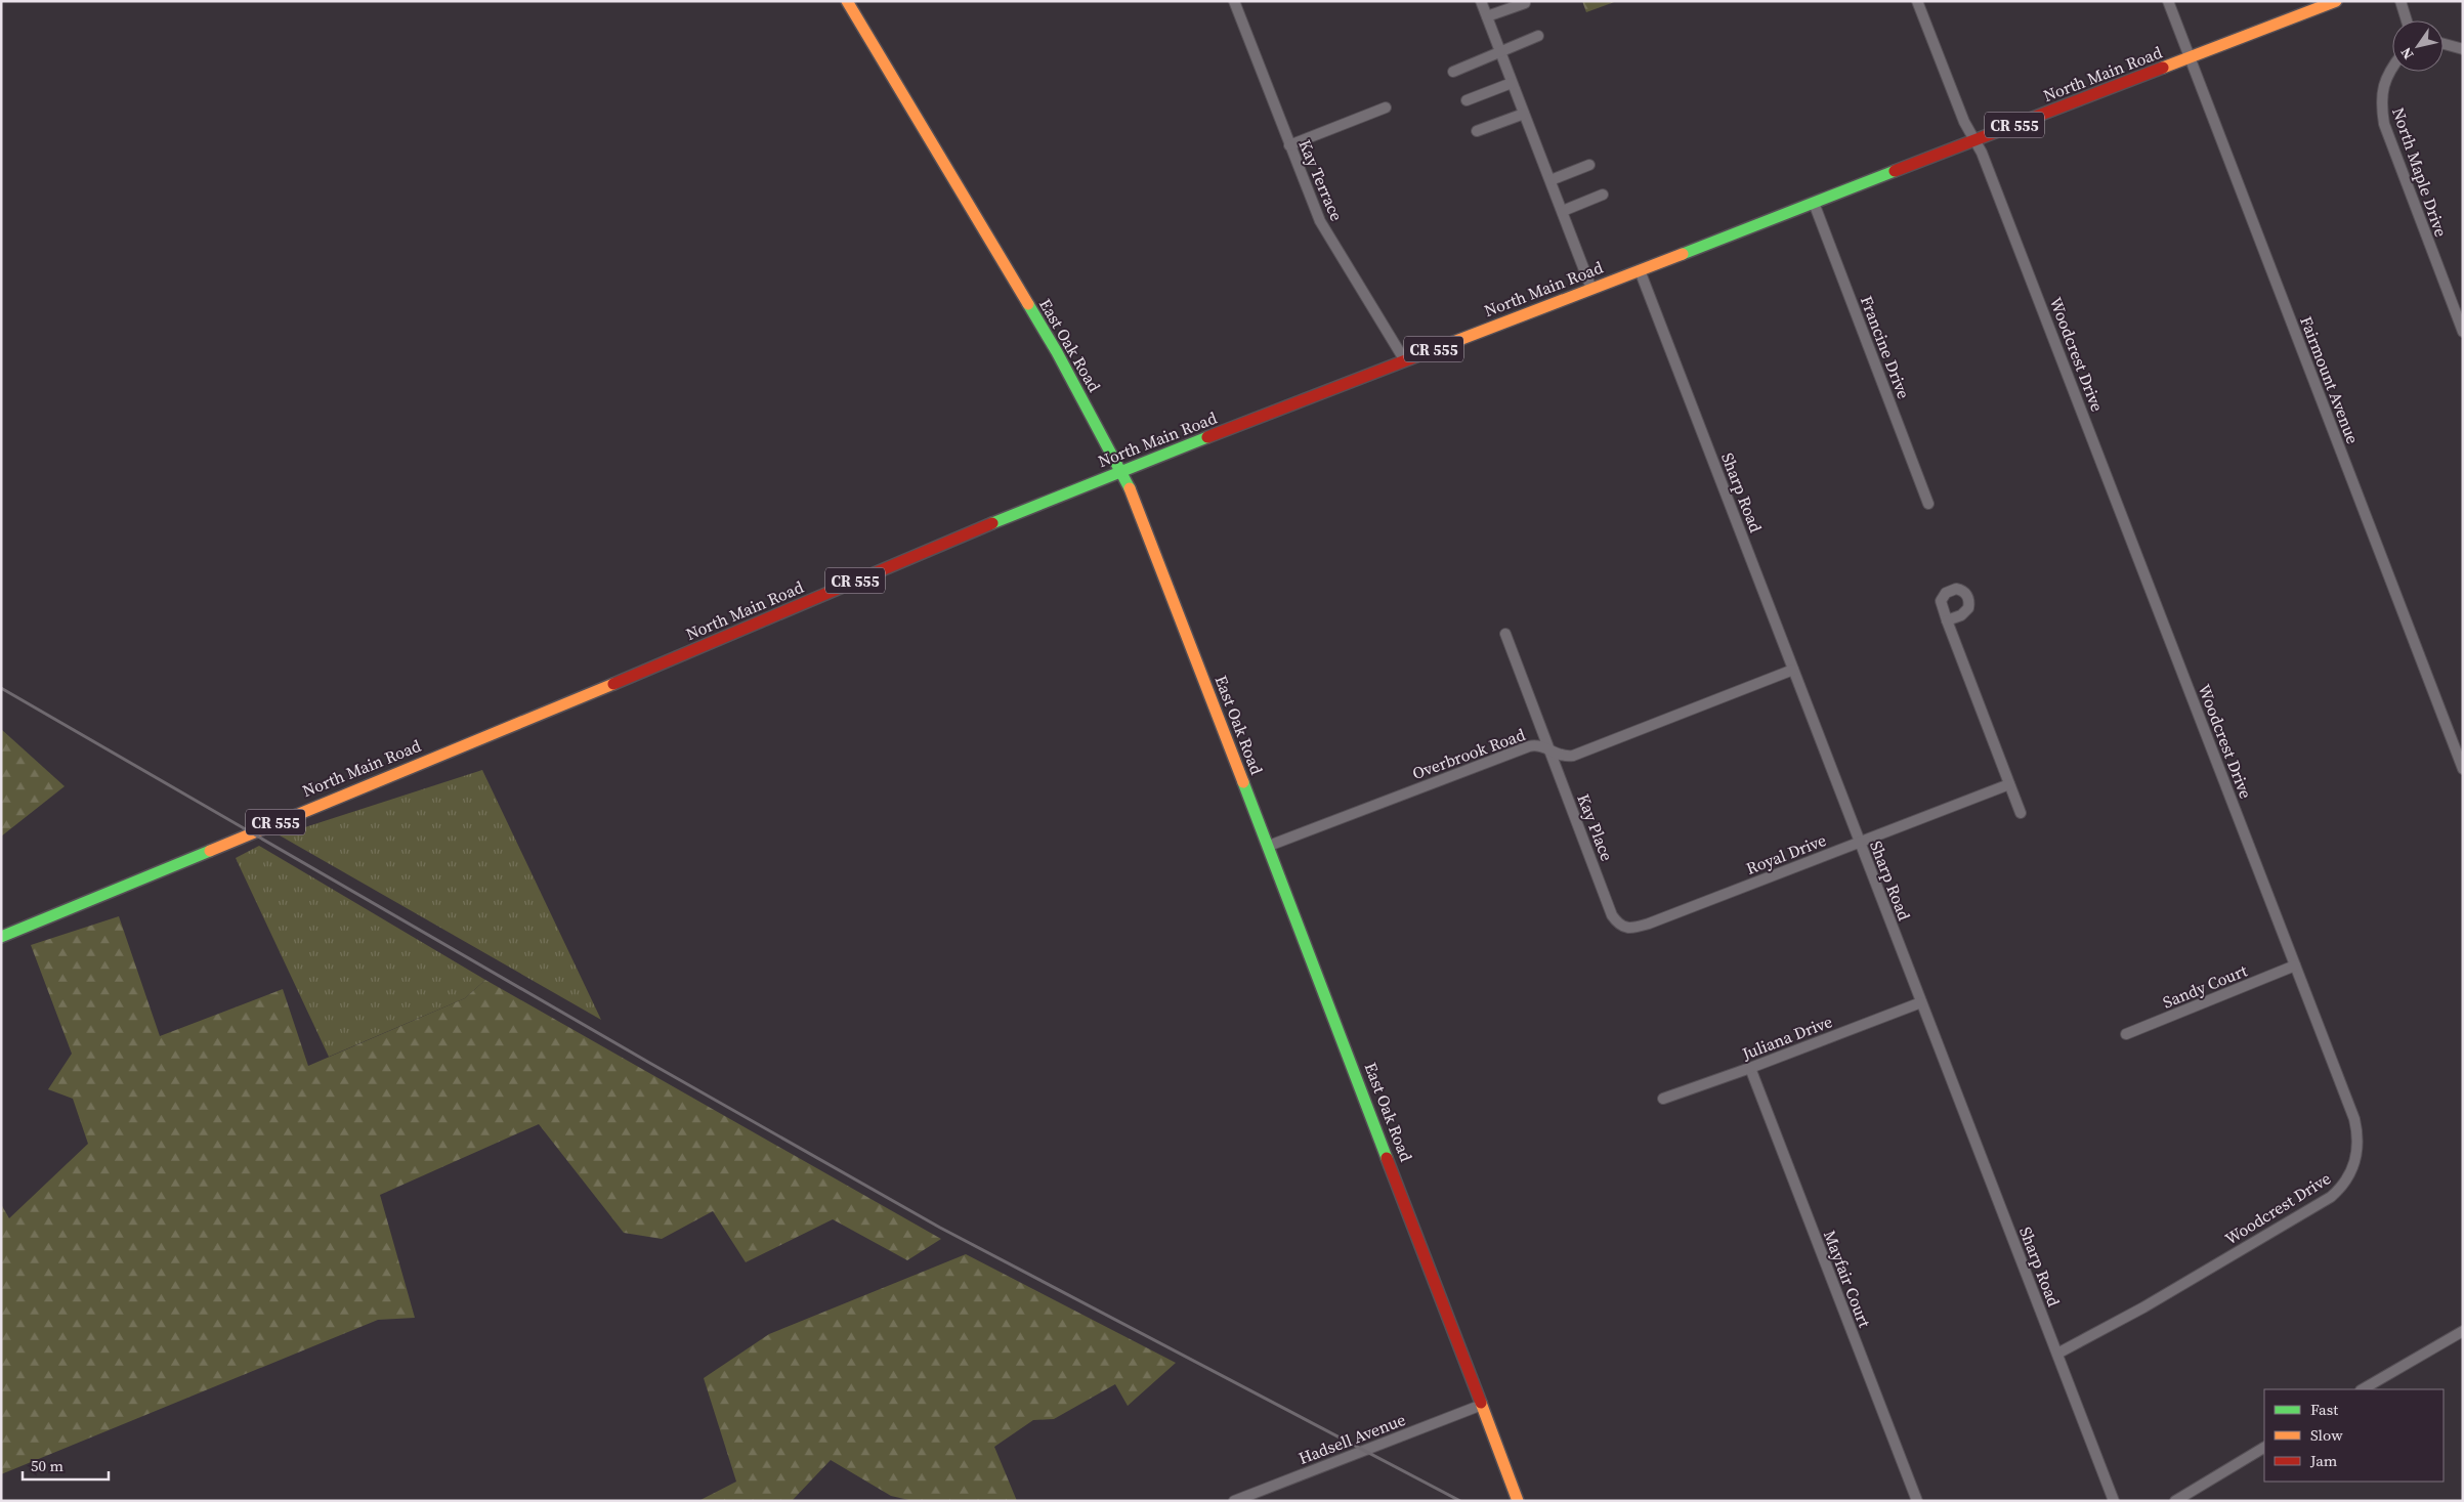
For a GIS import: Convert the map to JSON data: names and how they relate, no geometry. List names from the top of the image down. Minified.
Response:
{"streets":{"main road":["North Main Road","CR 555","East Oak Road"],"street":["North Maple Drive","Kay Terrace","Francine Drive","Woodcrest Drive","Fairmount Avenue","Sharp Road","Overbrook Road","Kay Place","Royal Drive","Sandy Court","Juliana Drive","Mayfair Court","Hadsell Avenue"]},"crossings":[["North Main Road","Kay Terrace"],["North Main Road","East Oak Road"],["North Main Road","Francine Drive"],["North Main Road","Woodcrest Drive"],["North Main Road","Fairmount Avenue"],["North Main Road","Sharp Road"],["East Oak Road","Overbrook Road"],["East Oak Road","Hadsell Avenue"],["Woodcrest Drive","Sharp Road"],["Woodcrest Drive","Sandy Court"],["Sharp Road","Overbrook Road"],["Sharp Road","Royal Drive"],["Sharp Road","Juliana Drive"],["Overbrook Road","Kay Place"],["Kay Place","Royal Drive"],["Juliana Drive","Mayfair Court"]],"legend":["Fast","Slow","Jam"],"scale_bar":"50 m","north":"bottom left"}
